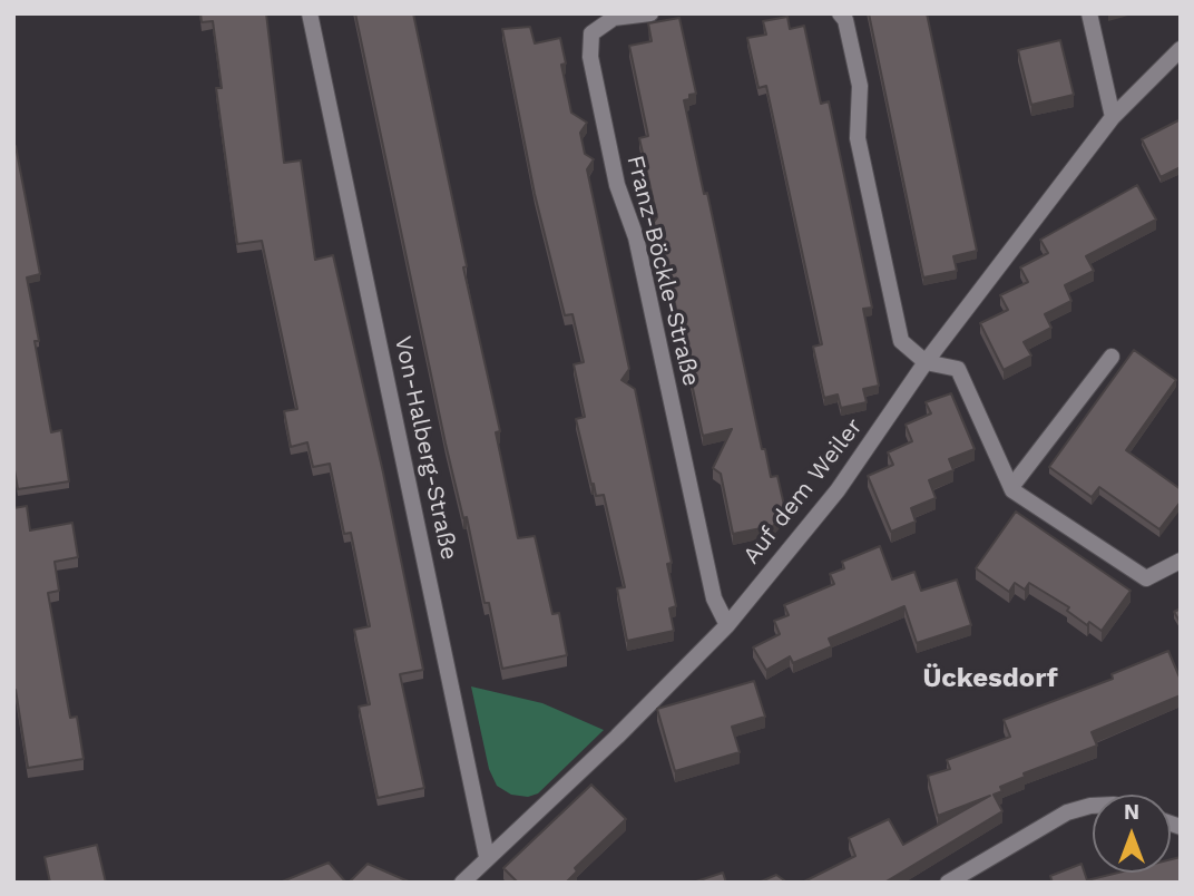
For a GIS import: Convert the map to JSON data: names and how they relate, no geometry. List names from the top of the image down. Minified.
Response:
{"streets":{"street":["Franz-Böckle-Straße","Von-Halberg-Straße","Auf dem Weiler"]},"crossings":[["Franz-Böckle-Straße","Auf dem Weiler"],["Von-Halberg-Straße","Auf dem Weiler"]],"districts":["Ückesdorf"],"north":"top"}
